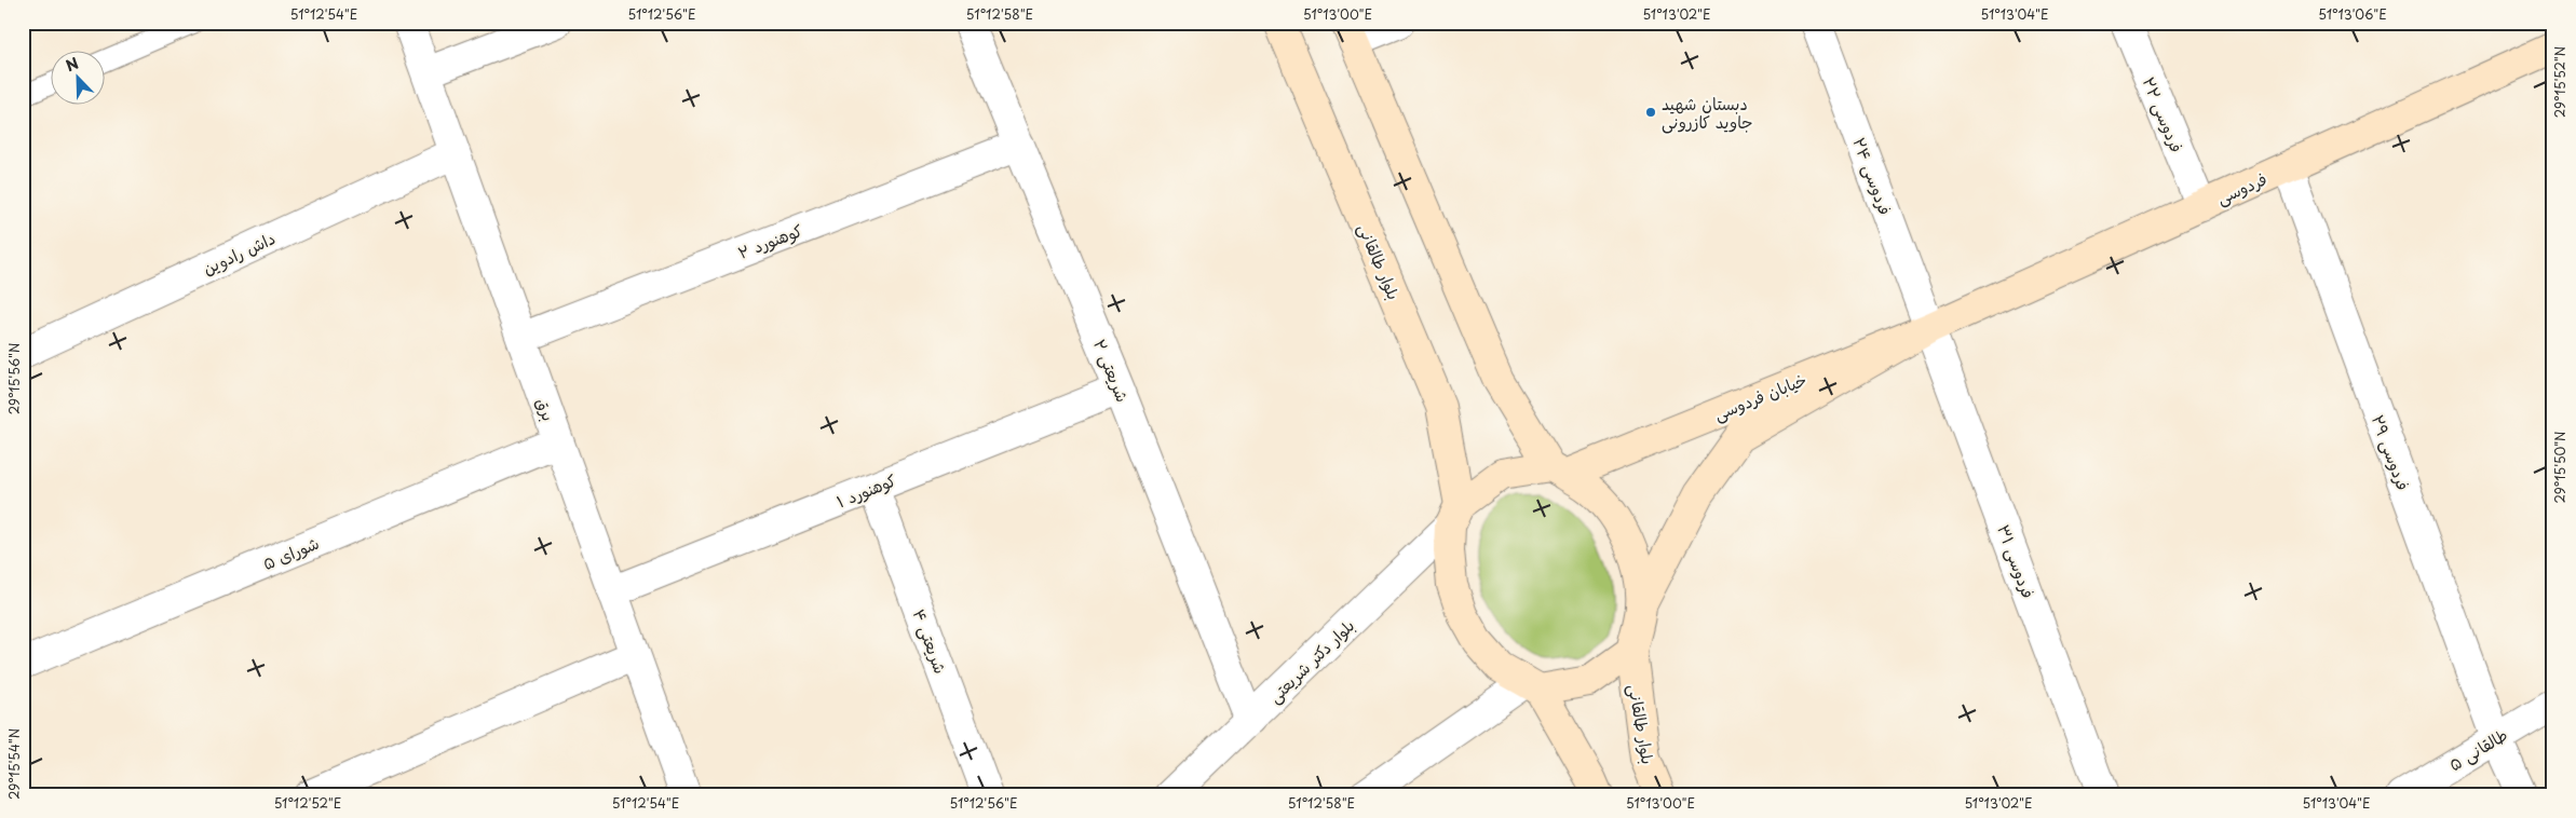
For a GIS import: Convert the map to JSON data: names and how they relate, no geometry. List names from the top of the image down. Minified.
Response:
{"streets":{"main road":["فردوسی","بلوار طالقانی","خیابان فردوسی"],"street":["فردوسی ۲۲","فردوسی ۲۴","کوهنورد ۲","داش رادوین","شریعتی ۲","برق","فردوسی ۲۹","کوهنورد ۱","شورای ۵","فردوسی ۳۱","شریعتی ۴","بلوار دکتر شریعتی","طالقانی ۵"]},"crossings":[["فردوسی ۲۲","فردوسی"],["فردوسی ۲۴","فردوسی"],["فردوسی ۲۴","خیابان فردوسی"],["فردوسی ۲۴","فردوسی ۳۱"],["فردوسی","خیابان فردوسی"],["فردوسی","فردوسی ۲۹"],["فردوسی","فردوسی ۳۱"],["کوهنورد ۲","شریعتی ۲"],["کوهنورد ۲","برق"],["داش رادوین","برق"],["بلوار طالقانی","خیابان فردوسی"],["بلوار طالقانی","بلوار دکتر شریعتی"],["شریعتی ۲","کوهنورد ۱"],["شریعتی ۲","بلوار دکتر شریعتی"],["خیابان فردوسی","فردوسی ۳۱"],["خیابان فردوسی","بلوار دکتر شریعتی"],["برق","کوهنورد ۱"],["برق","شورای ۵"],["فردوسی ۲۹","طالقانی ۵"],["کوهنورد ۱","شریعتی ۴"]],"places":["دبستان شهید جاوید کازرونی"],"north":"top left","coordinates":["51°12'54\"E","51°12'56\"E","51°12'58\"E","51°13'00\"E","51°13'02\"E","51°13'04\"E","51°13'06\"E","29°15'52\"N","29°15'56\"N","29°15'50\"N","29°15'54\"N","51°12'52\"E"]}
